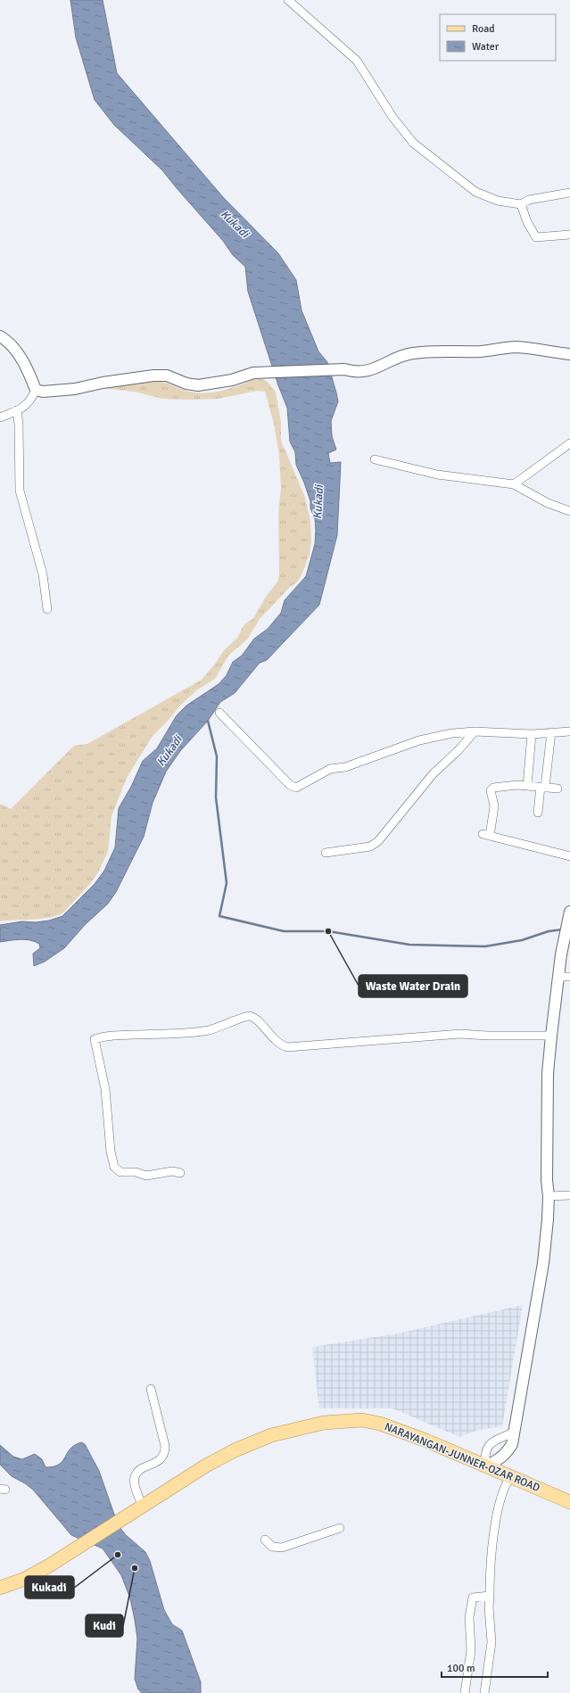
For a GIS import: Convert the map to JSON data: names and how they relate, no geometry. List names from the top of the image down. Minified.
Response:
{"streets":{"main road":["NARAYANGAN-JUNNER-OZAR ROAD"]},"water":["Kukadi"],"places":["Waste Water Drain","Kukadi","Kudi"],"legend":["Road","Water"],"scale_bar":"100 m"}
